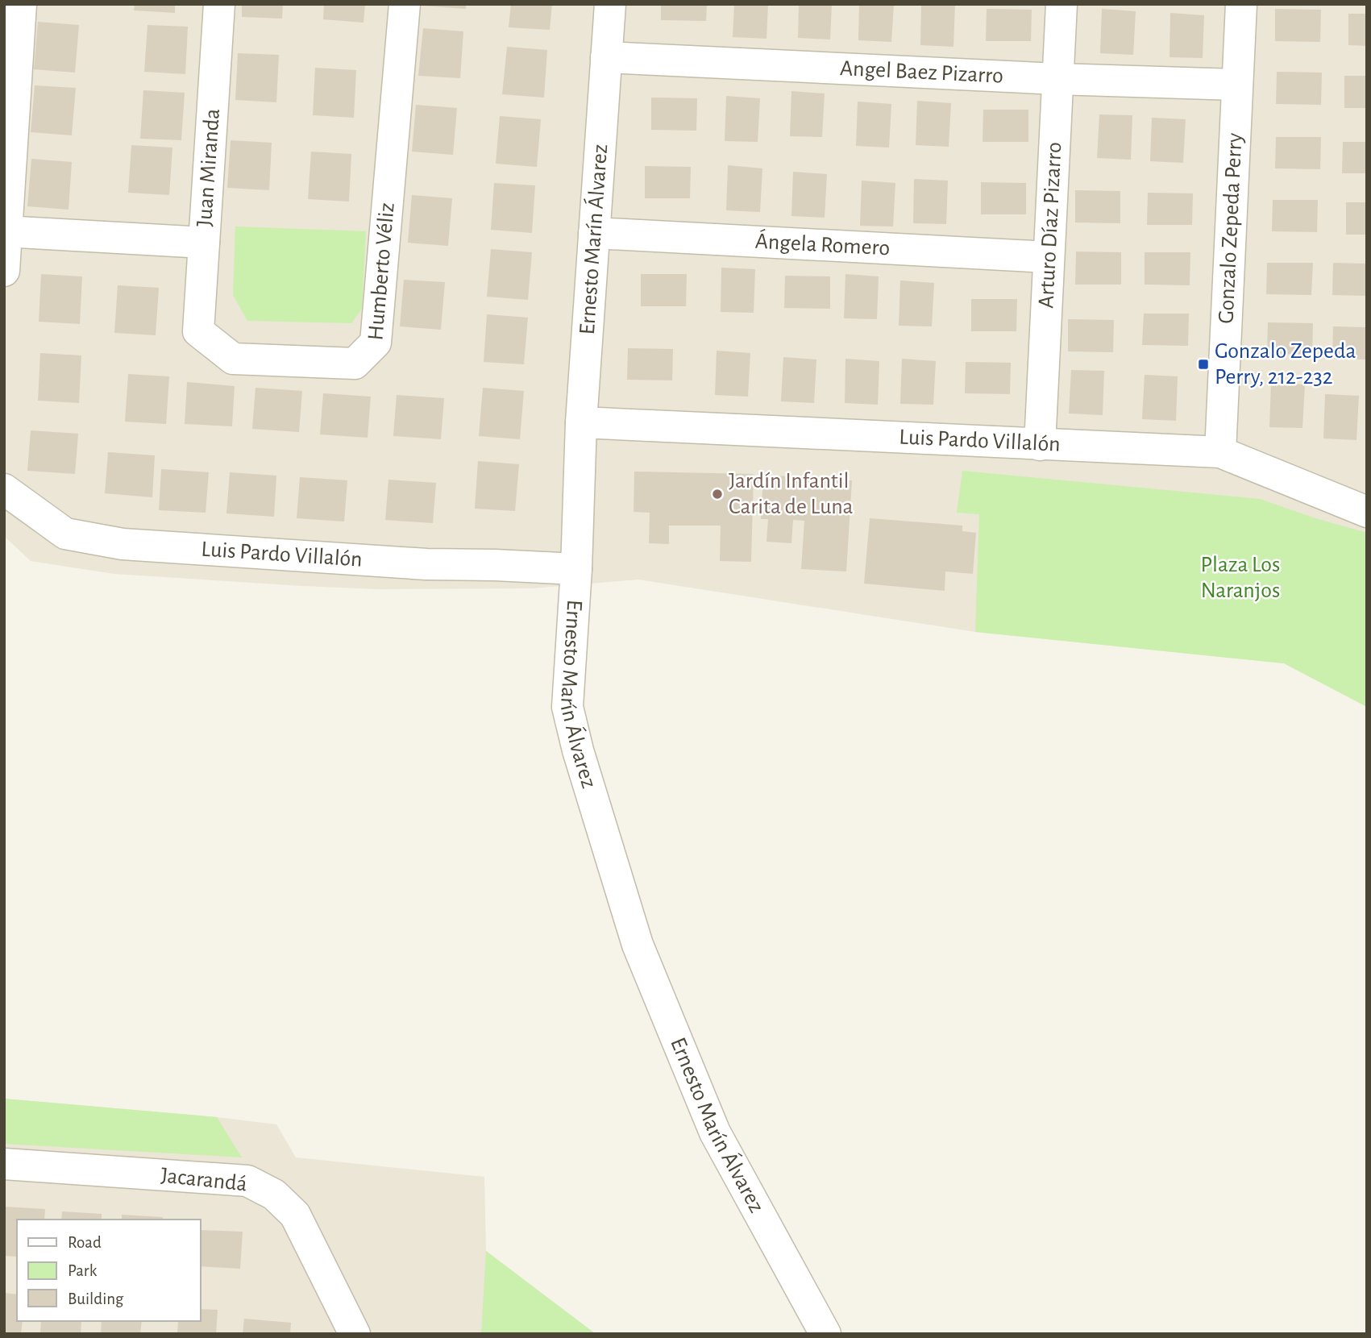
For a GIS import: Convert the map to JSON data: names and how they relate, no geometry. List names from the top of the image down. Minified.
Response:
{"streets":{"street":["Angel Baez Pizarro","Juan Miranda","Arturo Díaz Pizarro","Gonzalo Zepeda Perry","Ernesto Marín Álvarez","Ángela Romero","Humberto Véliz","Luis Pardo Villalón","Jacarandá"]},"crossings":[["Angel Baez Pizarro","Arturo Díaz Pizarro"],["Angel Baez Pizarro","Gonzalo Zepeda Perry"],["Angel Baez Pizarro","Ernesto Marín Álvarez"],["Juan Miranda","Humberto Véliz"],["Arturo Díaz Pizarro","Ángela Romero"],["Arturo Díaz Pizarro","Luis Pardo Villalón"],["Gonzalo Zepeda Perry","Luis Pardo Villalón"],["Ernesto Marín Álvarez","Ángela Romero"],["Ernesto Marín Álvarez","Luis Pardo Villalón"]],"parks":["Plaza Los Naranjos"],"places":{"transit":["Gonzalo Zepeda Perry, 212-232"],"other":["Jardín Infantil Carita de Luna"]},"legend":["Road","Park","Building"]}
